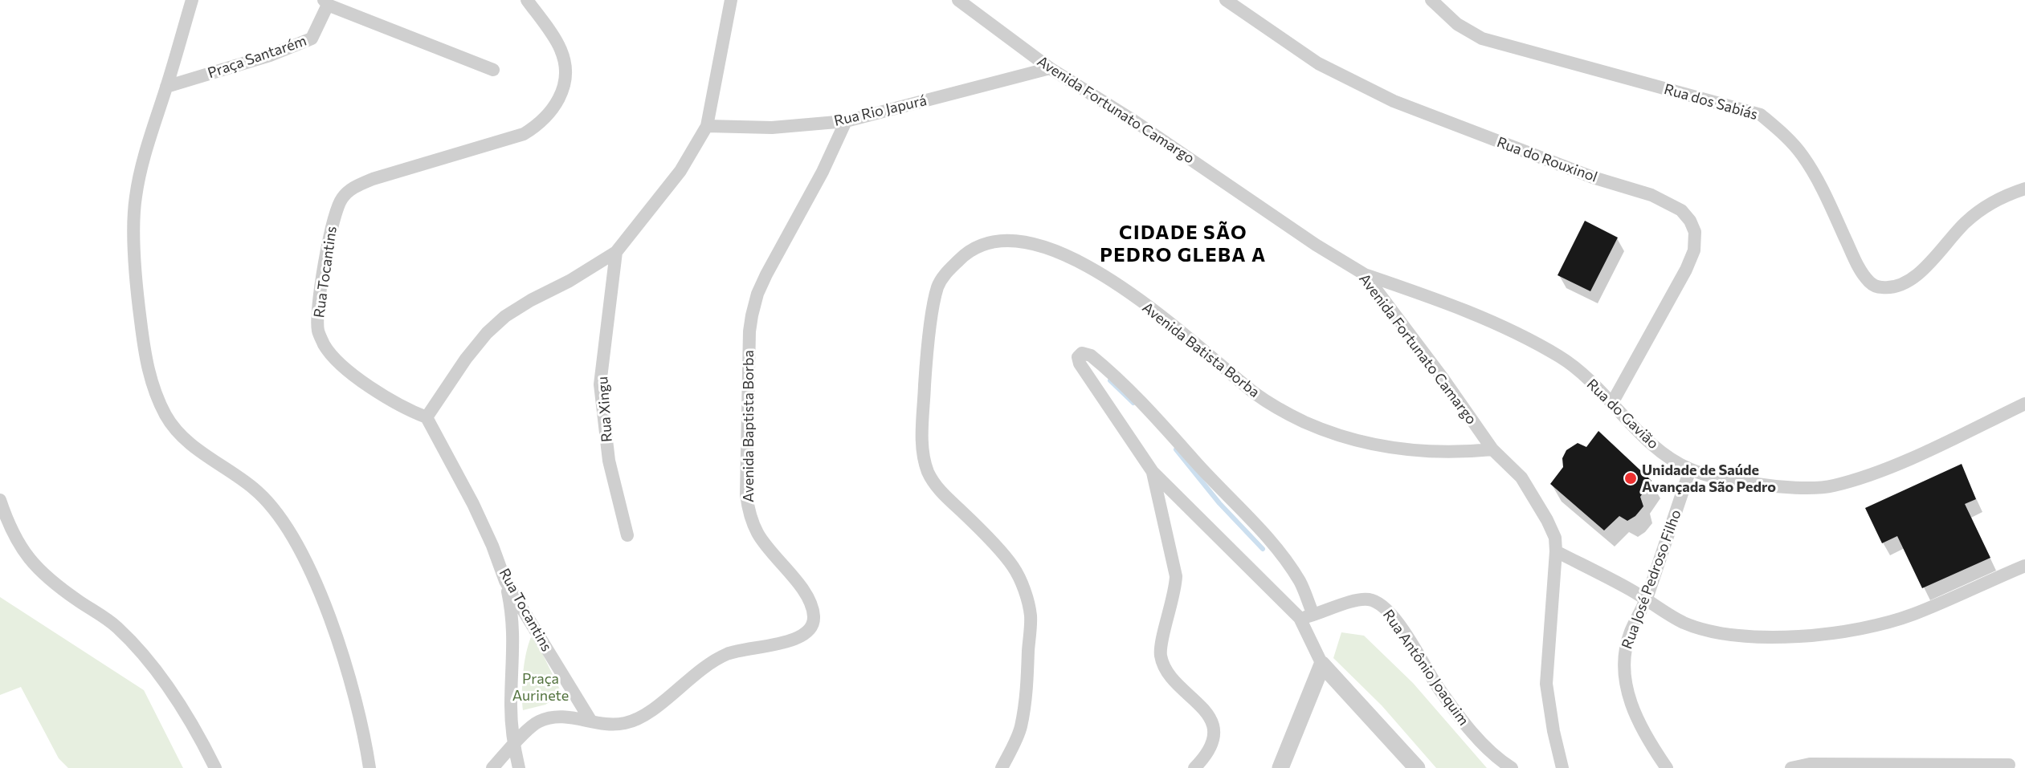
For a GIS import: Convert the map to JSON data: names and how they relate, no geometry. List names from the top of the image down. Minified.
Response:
{"streets":{"street":["Praça Santarém","Rua dos Sabiás","Avenida Fortunato Camargo","Rua Rio Japurá","Rua do Rouxinol","Rua Tocantins","Avenida Batista Borba","Rua Xingu","Rua do Gavião","Avenida Baptista Borba","Rua José Pedroso Filho","Rua Antônio Joaquim"]},"crossings":[["Avenida Fortunato Camargo","Rua Rio Japurá"],["Avenida Fortunato Camargo","Avenida Batista Borba"],["Avenida Fortunato Camargo","Rua do Gavião"],["Rua Rio Japurá","Avenida Baptista Borba"],["Rua do Rouxinol","Rua do Gavião"],["Rua Tocantins","Avenida Baptista Borba"],["Rua do Gavião","Rua José Pedroso Filho"]],"districts":["CIDADE SÃO PEDRO GLEBA A"],"parks":["Praça Aurinete"],"places":["Unidade de Saúde Avançada São Pedro"]}
